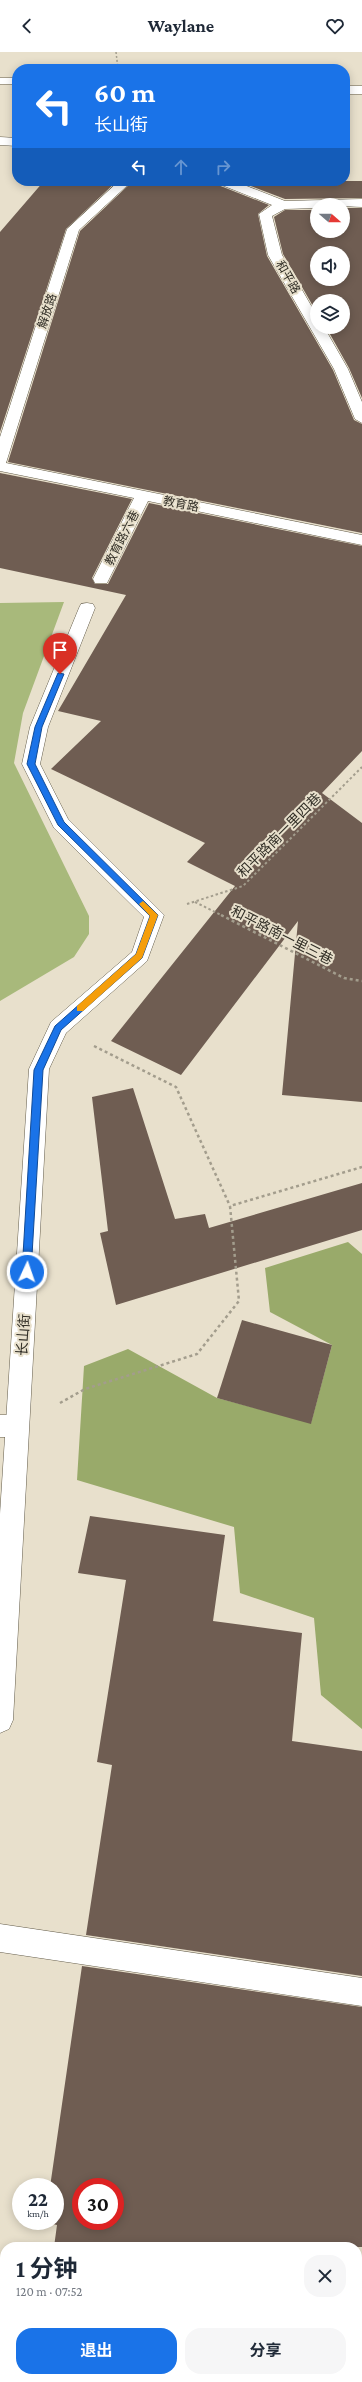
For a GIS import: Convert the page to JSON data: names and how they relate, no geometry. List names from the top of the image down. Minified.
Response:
{"streets":{"street":["和平路","解放路","教育路","教育路六巷","长山街"],"path":["和平路南一里四巷","和平路南一里三巷"]},"crossings":[["教育路","教育路六巷"],["和平路南一里四巷","和平路南一里三巷"],["和平路南一里四巷","长山街"]],"north":"right","page":{"header":"Waylane","turn":["60 m","长山街"],"speed":"22 km/h","limit":"30","heading":["1 分钟","120 m · 07:52"],"buttons":["退出","分享"]}}
